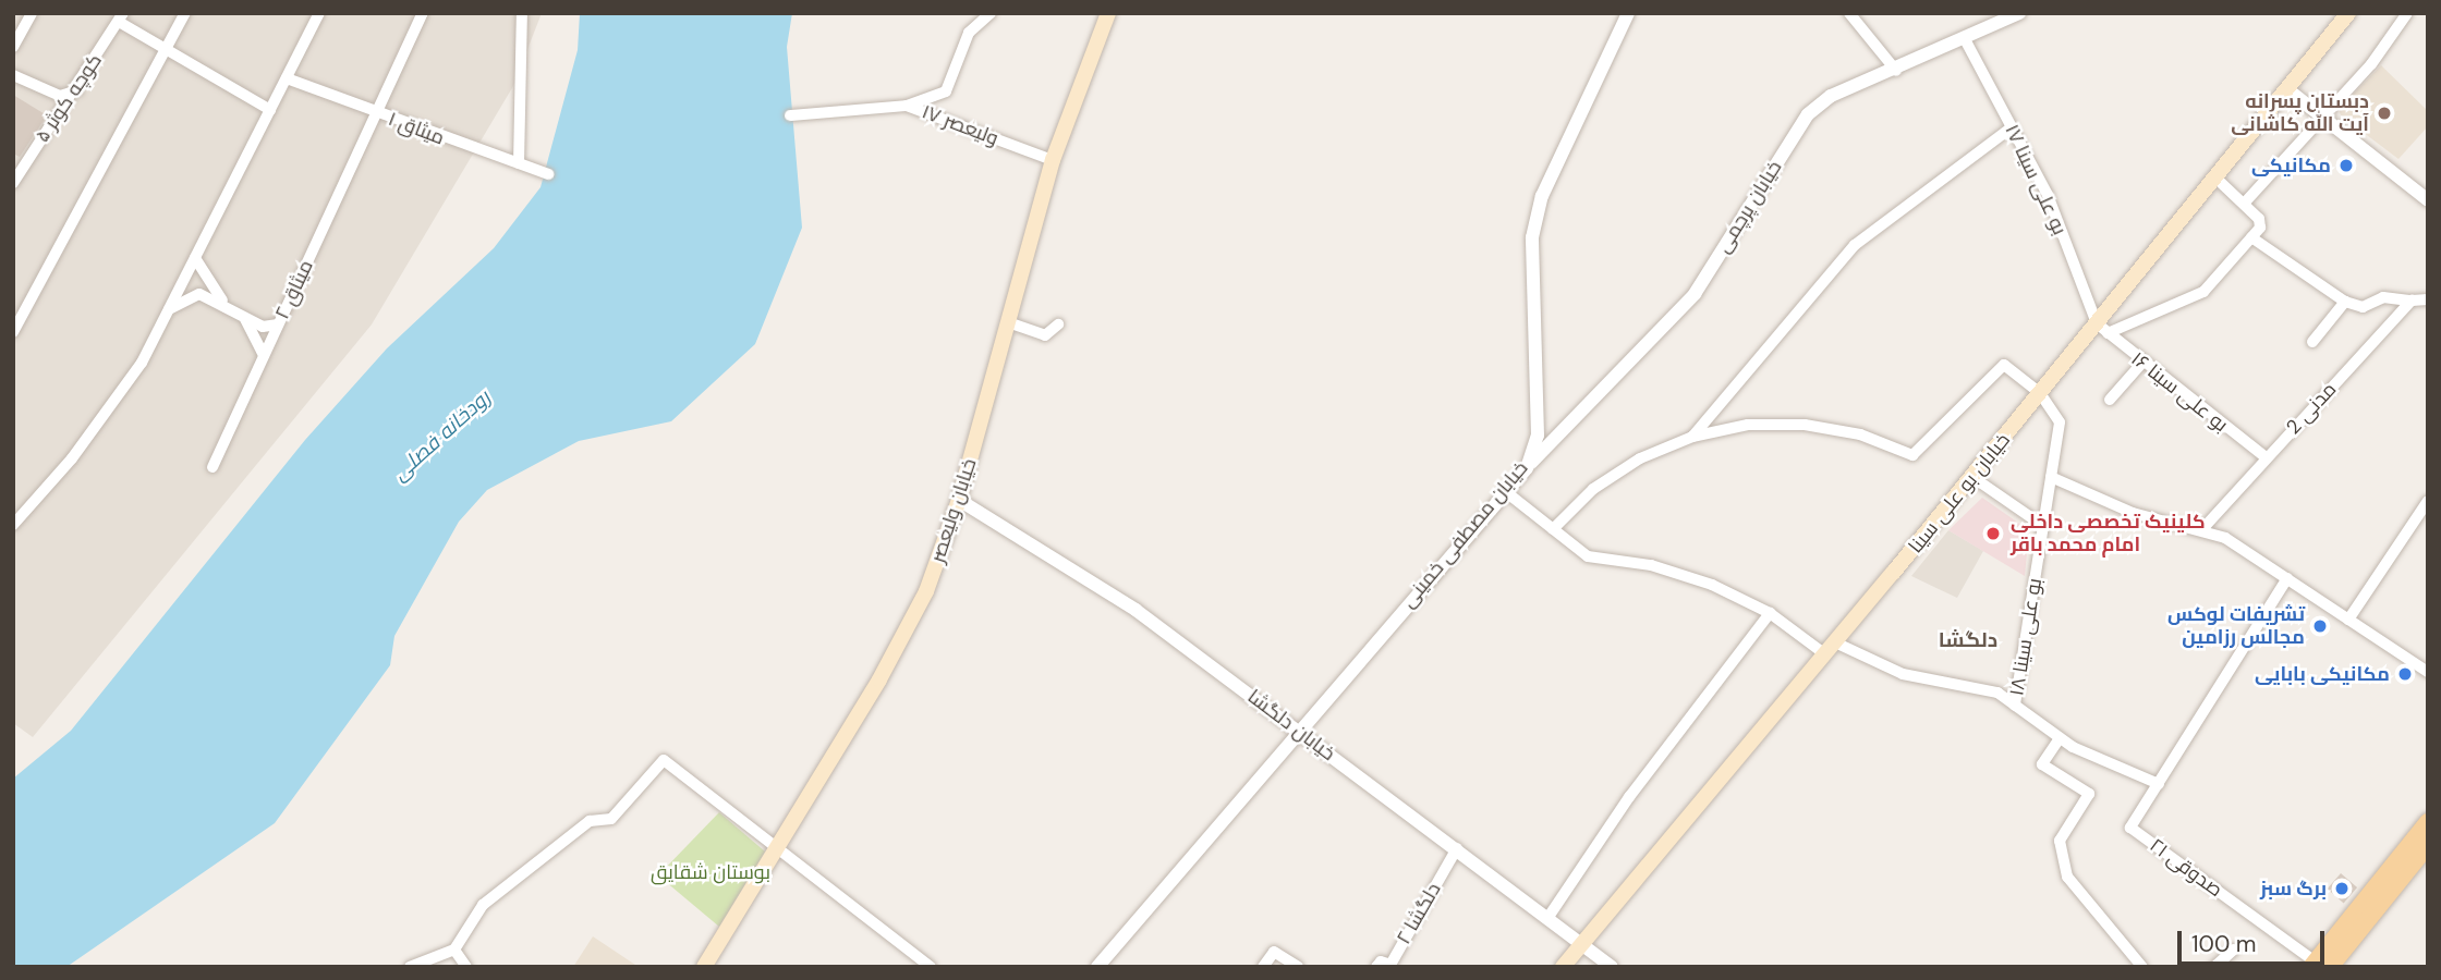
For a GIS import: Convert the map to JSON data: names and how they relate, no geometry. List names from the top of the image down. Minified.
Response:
{"streets":{"main road":["خیابان بو علی سینا","خیابان ولیعصر"],"street":["کوچه کوثر ۵","ولیعصر ۱۷","میثاق ۱","بو علی سینا ۱۷","خیابان پرچمی","میثاق ۲","بو علی سینا ۱۶","مدنی 2","خیابان مصطفی خمینی","بو علی سینا ۱۸","خیابان دلگشا","صدوقی ۲۱","دلگشا ۲"]},"crossings":[["ولیعصر ۱۷","خیابان ولیعصر"],["میثاق ۱","میثاق ۲"],["بو علی سینا ۱۷","خیابان پرچمی"],["بو علی سینا ۱۷","بو علی سینا ۱۶"],["بو علی سینا ۱۷","خیابان بو علی سینا"],["خیابان پرچمی","خیابان مصطفی خمینی"],["بو علی سینا ۱۶","مدنی 2"],["بو علی سینا ۱۶","خیابان بو علی سینا"],["خیابان بو علی سینا","بو علی سینا ۱۸"],["خیابان بو علی سینا","خیابان دلگشا"],["خیابان ولیعصر","خیابان دلگشا"],["خیابان مصطفی خمینی","خیابان دلگشا"],["خیابان دلگشا","دلگشا ۲"]],"districts":["دلگشا"],"water":["رودخانه فصلی"],"parks":["بوستان شقایق"],"places":["دبستان پسرانه آیت الله کاشانی","مکانیکی","کلینیک تخصصی داخلی امام محمد باقر","تشریفات لوکس مجالس رزامین","مکانیکی بابایی","برگ سبز"],"scale_bar":"100 m"}
